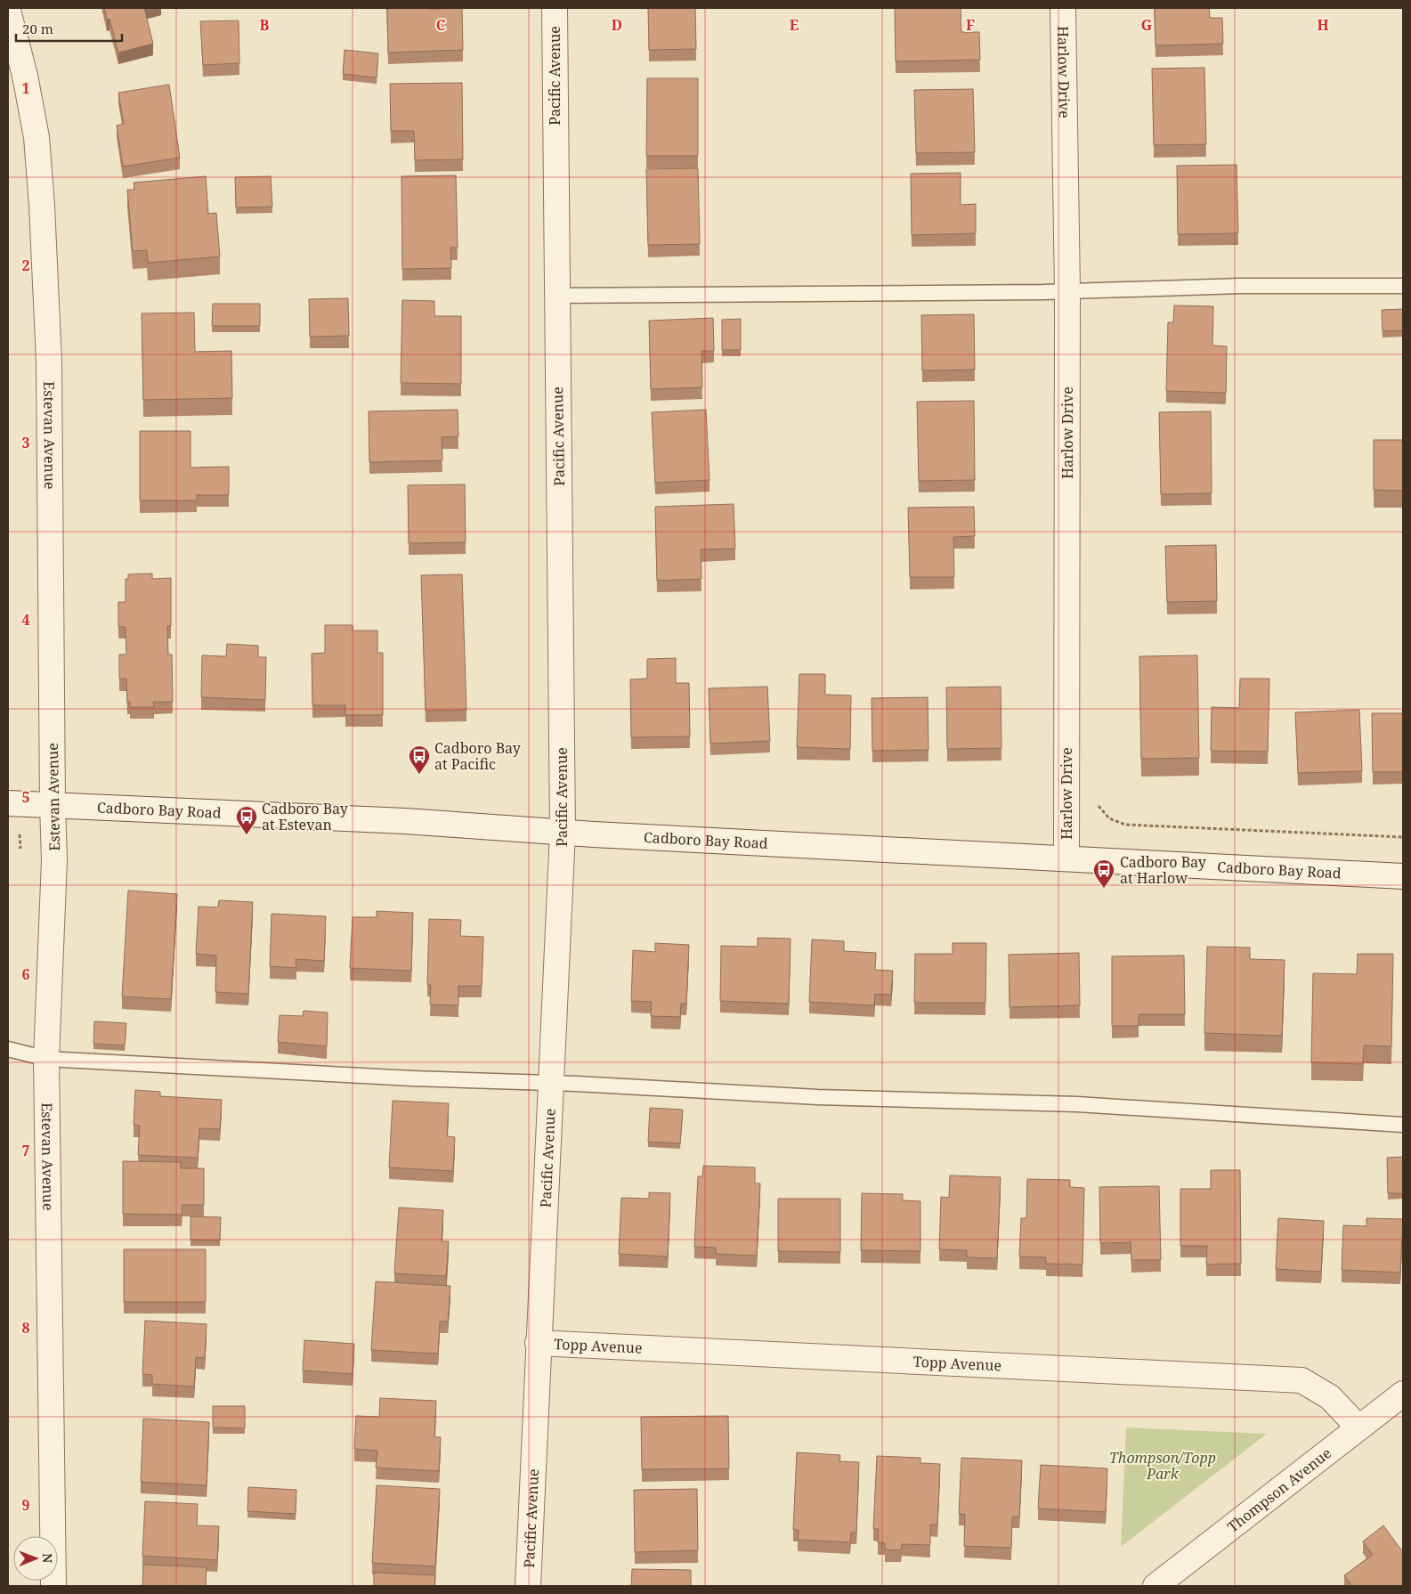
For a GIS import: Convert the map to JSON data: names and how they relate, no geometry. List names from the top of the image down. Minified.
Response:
{"streets":{"street":["Harlow Drive","Pacific Avenue","Estevan Avenue","Cadboro Bay Road","Topp Avenue","Thompson Avenue"]},"crossings":[["Harlow Drive","Cadboro Bay Road"],["Pacific Avenue","Cadboro Bay Road"],["Pacific Avenue","Topp Avenue"],["Estevan Avenue","Cadboro Bay Road"],["Topp Avenue","Thompson Avenue"]],"parks":["Thompson/Topp Park"],"places":{"bus stop":["Cadboro Bay at Pacific","Cadboro Bay at Estevan","Cadboro Bay at Harlow"]},"scale_bar":"20 m","north":"right","grid":{"columns":["B","C","D","E","F","G","H"],"rows":["1","2","3","4","5","6","7","8","9"]}}
